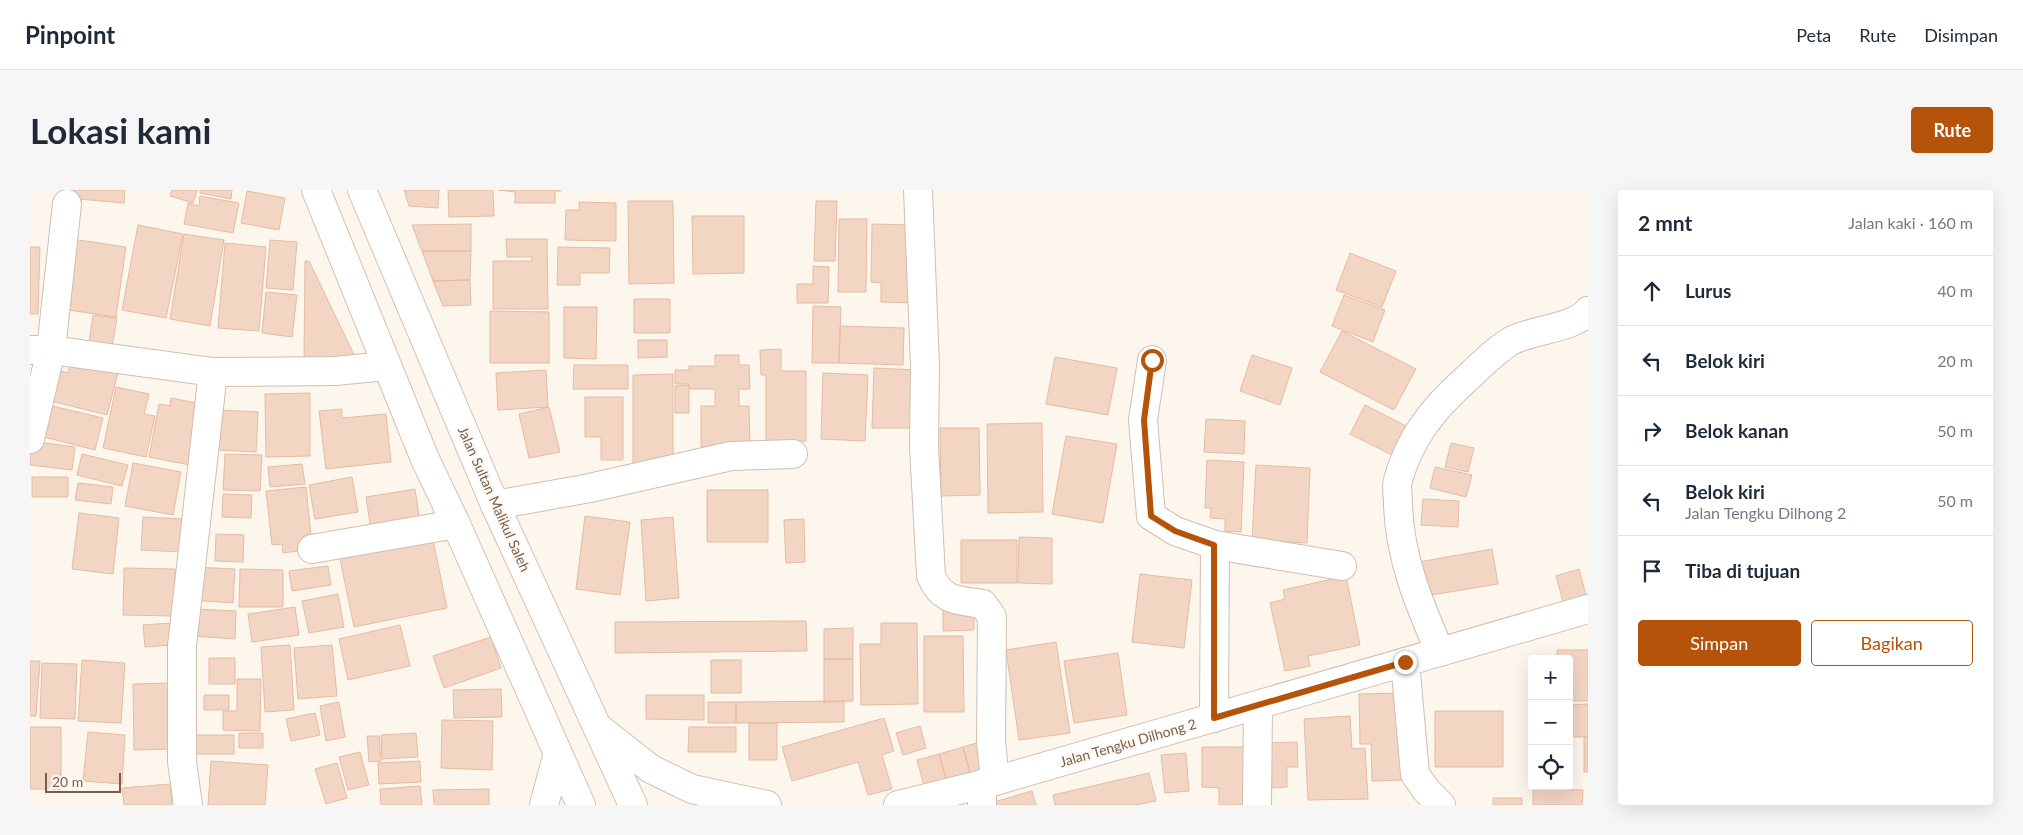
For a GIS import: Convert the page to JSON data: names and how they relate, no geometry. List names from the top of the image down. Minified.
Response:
{"streets":{"street":["Jalan Sultan Malikul Saleh","Jalan Tengku Dilhong 2"]},"scale_bar":"20 m","page":{"header":"Pinpoint","nav":["Peta","Rute","Disimpan"],"buttons":["Rute",["Simpan","Bagikan"]],"title":"Lokasi kami","heading":["2 mnt","Jalan kaki · 160 m"],"list":[["Lurus","40 m"],["Belok kiri","20 m"],["Belok kanan","50 m"],["Belok kiri","Jalan Tengku Dilhong 2","50 m"],"Tiba di tujuan"],"map_buttons":["+","−"],"scale":"20 m"}}
